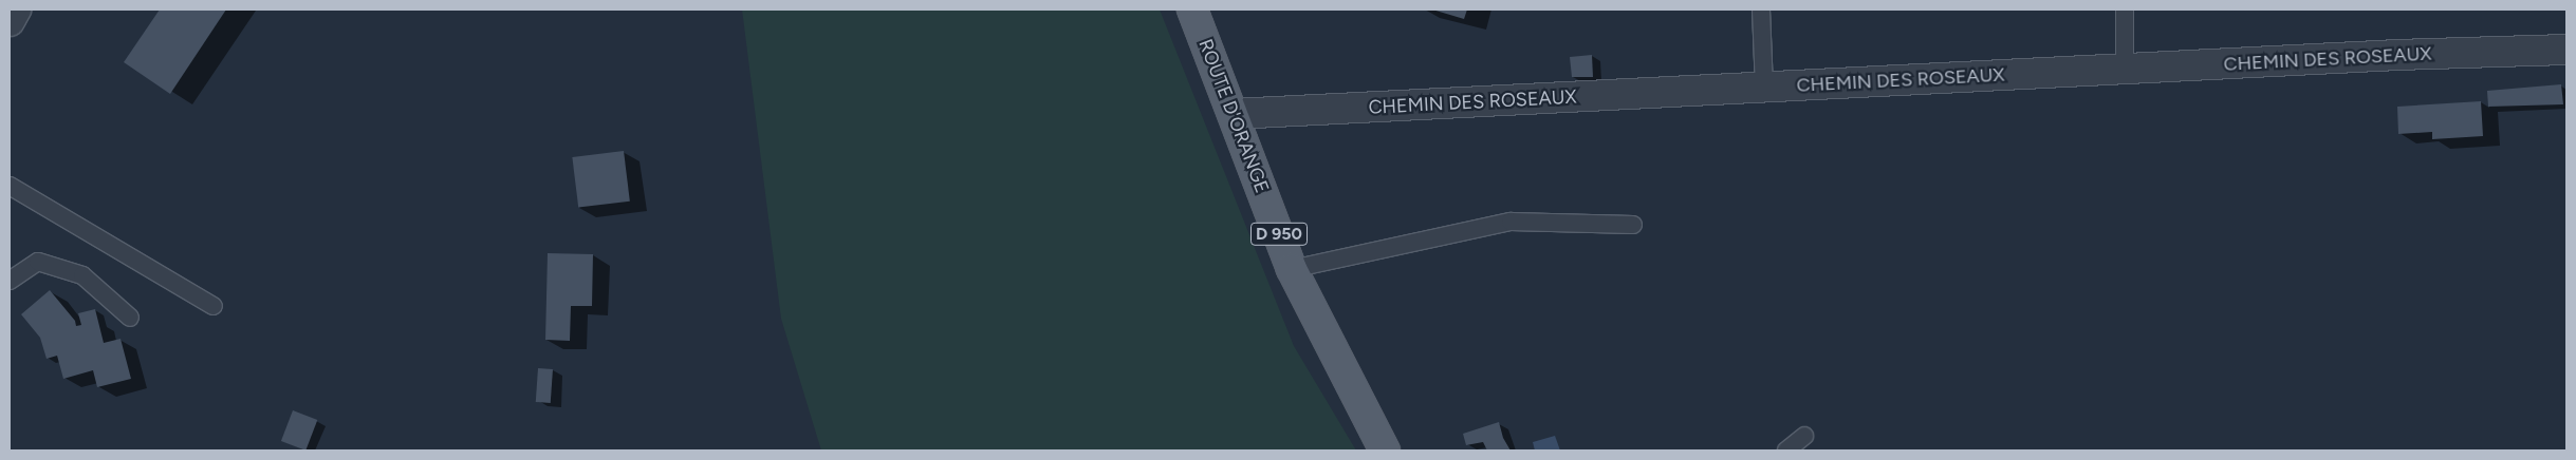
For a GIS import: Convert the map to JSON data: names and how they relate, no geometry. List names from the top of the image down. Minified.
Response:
{"streets":{"main road":["ROUTE D'ORANGE","D 950"],"street":["CHEMIN DES ROSEAUX"]},"crossings":[["CHEMIN DES ROSEAUX","ROUTE D'ORANGE"]]}
